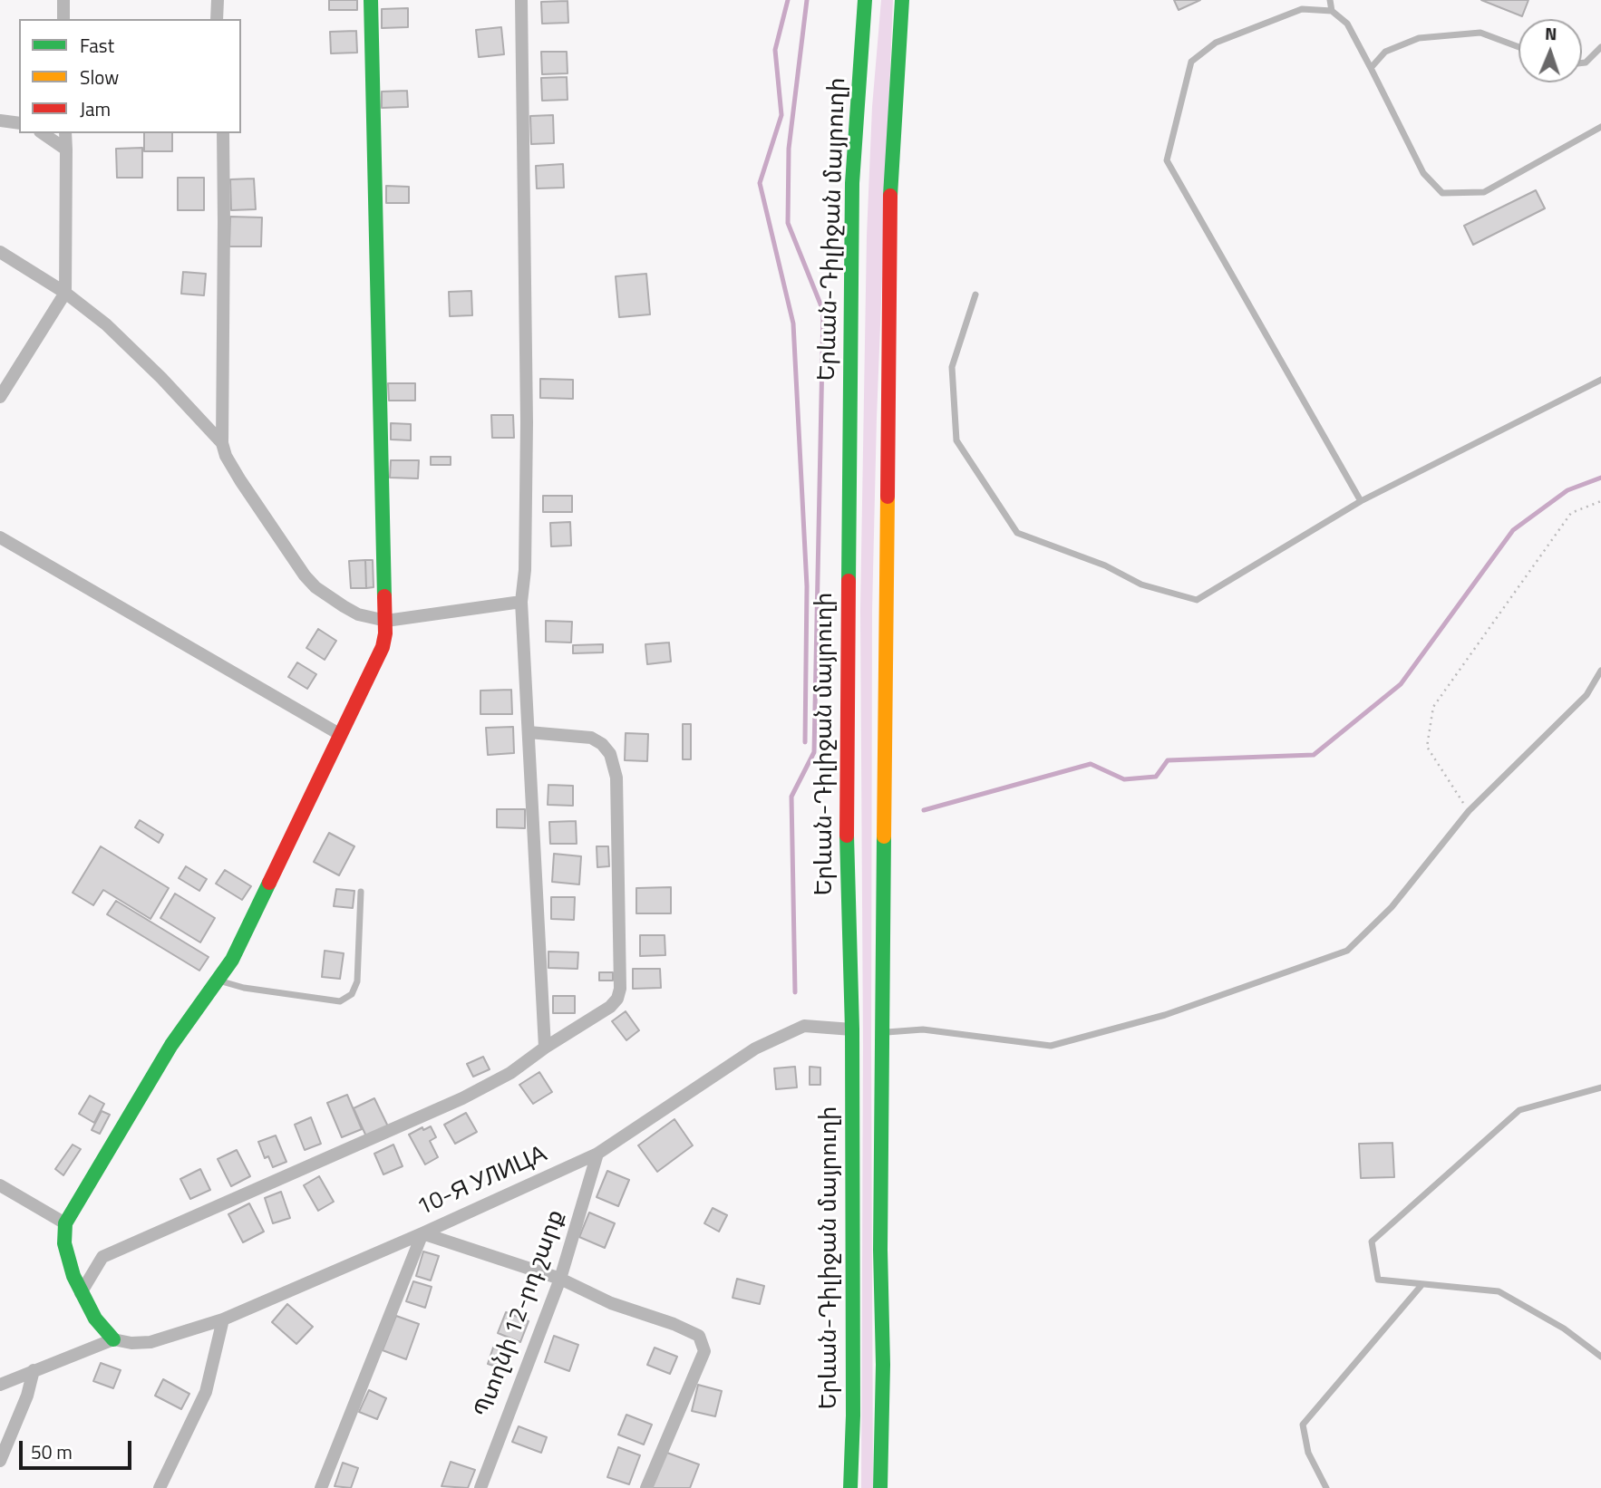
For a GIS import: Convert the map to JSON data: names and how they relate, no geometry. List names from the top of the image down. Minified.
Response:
{"streets":{"main road":["Երևան-Դիլիջան մայրուղի"],"street":["10-Я УЛИЦА","Պտղնի 12-րդ շարք"]},"crossings":[["Երևան-Դիլիջան մայրուղի","10-Я УЛИЦА"],["10-Я УЛИЦА","Պտղնի 12-րդ շարք"]],"legend":["Fast","Slow","Jam"],"scale_bar":"50 m","north":"top"}
